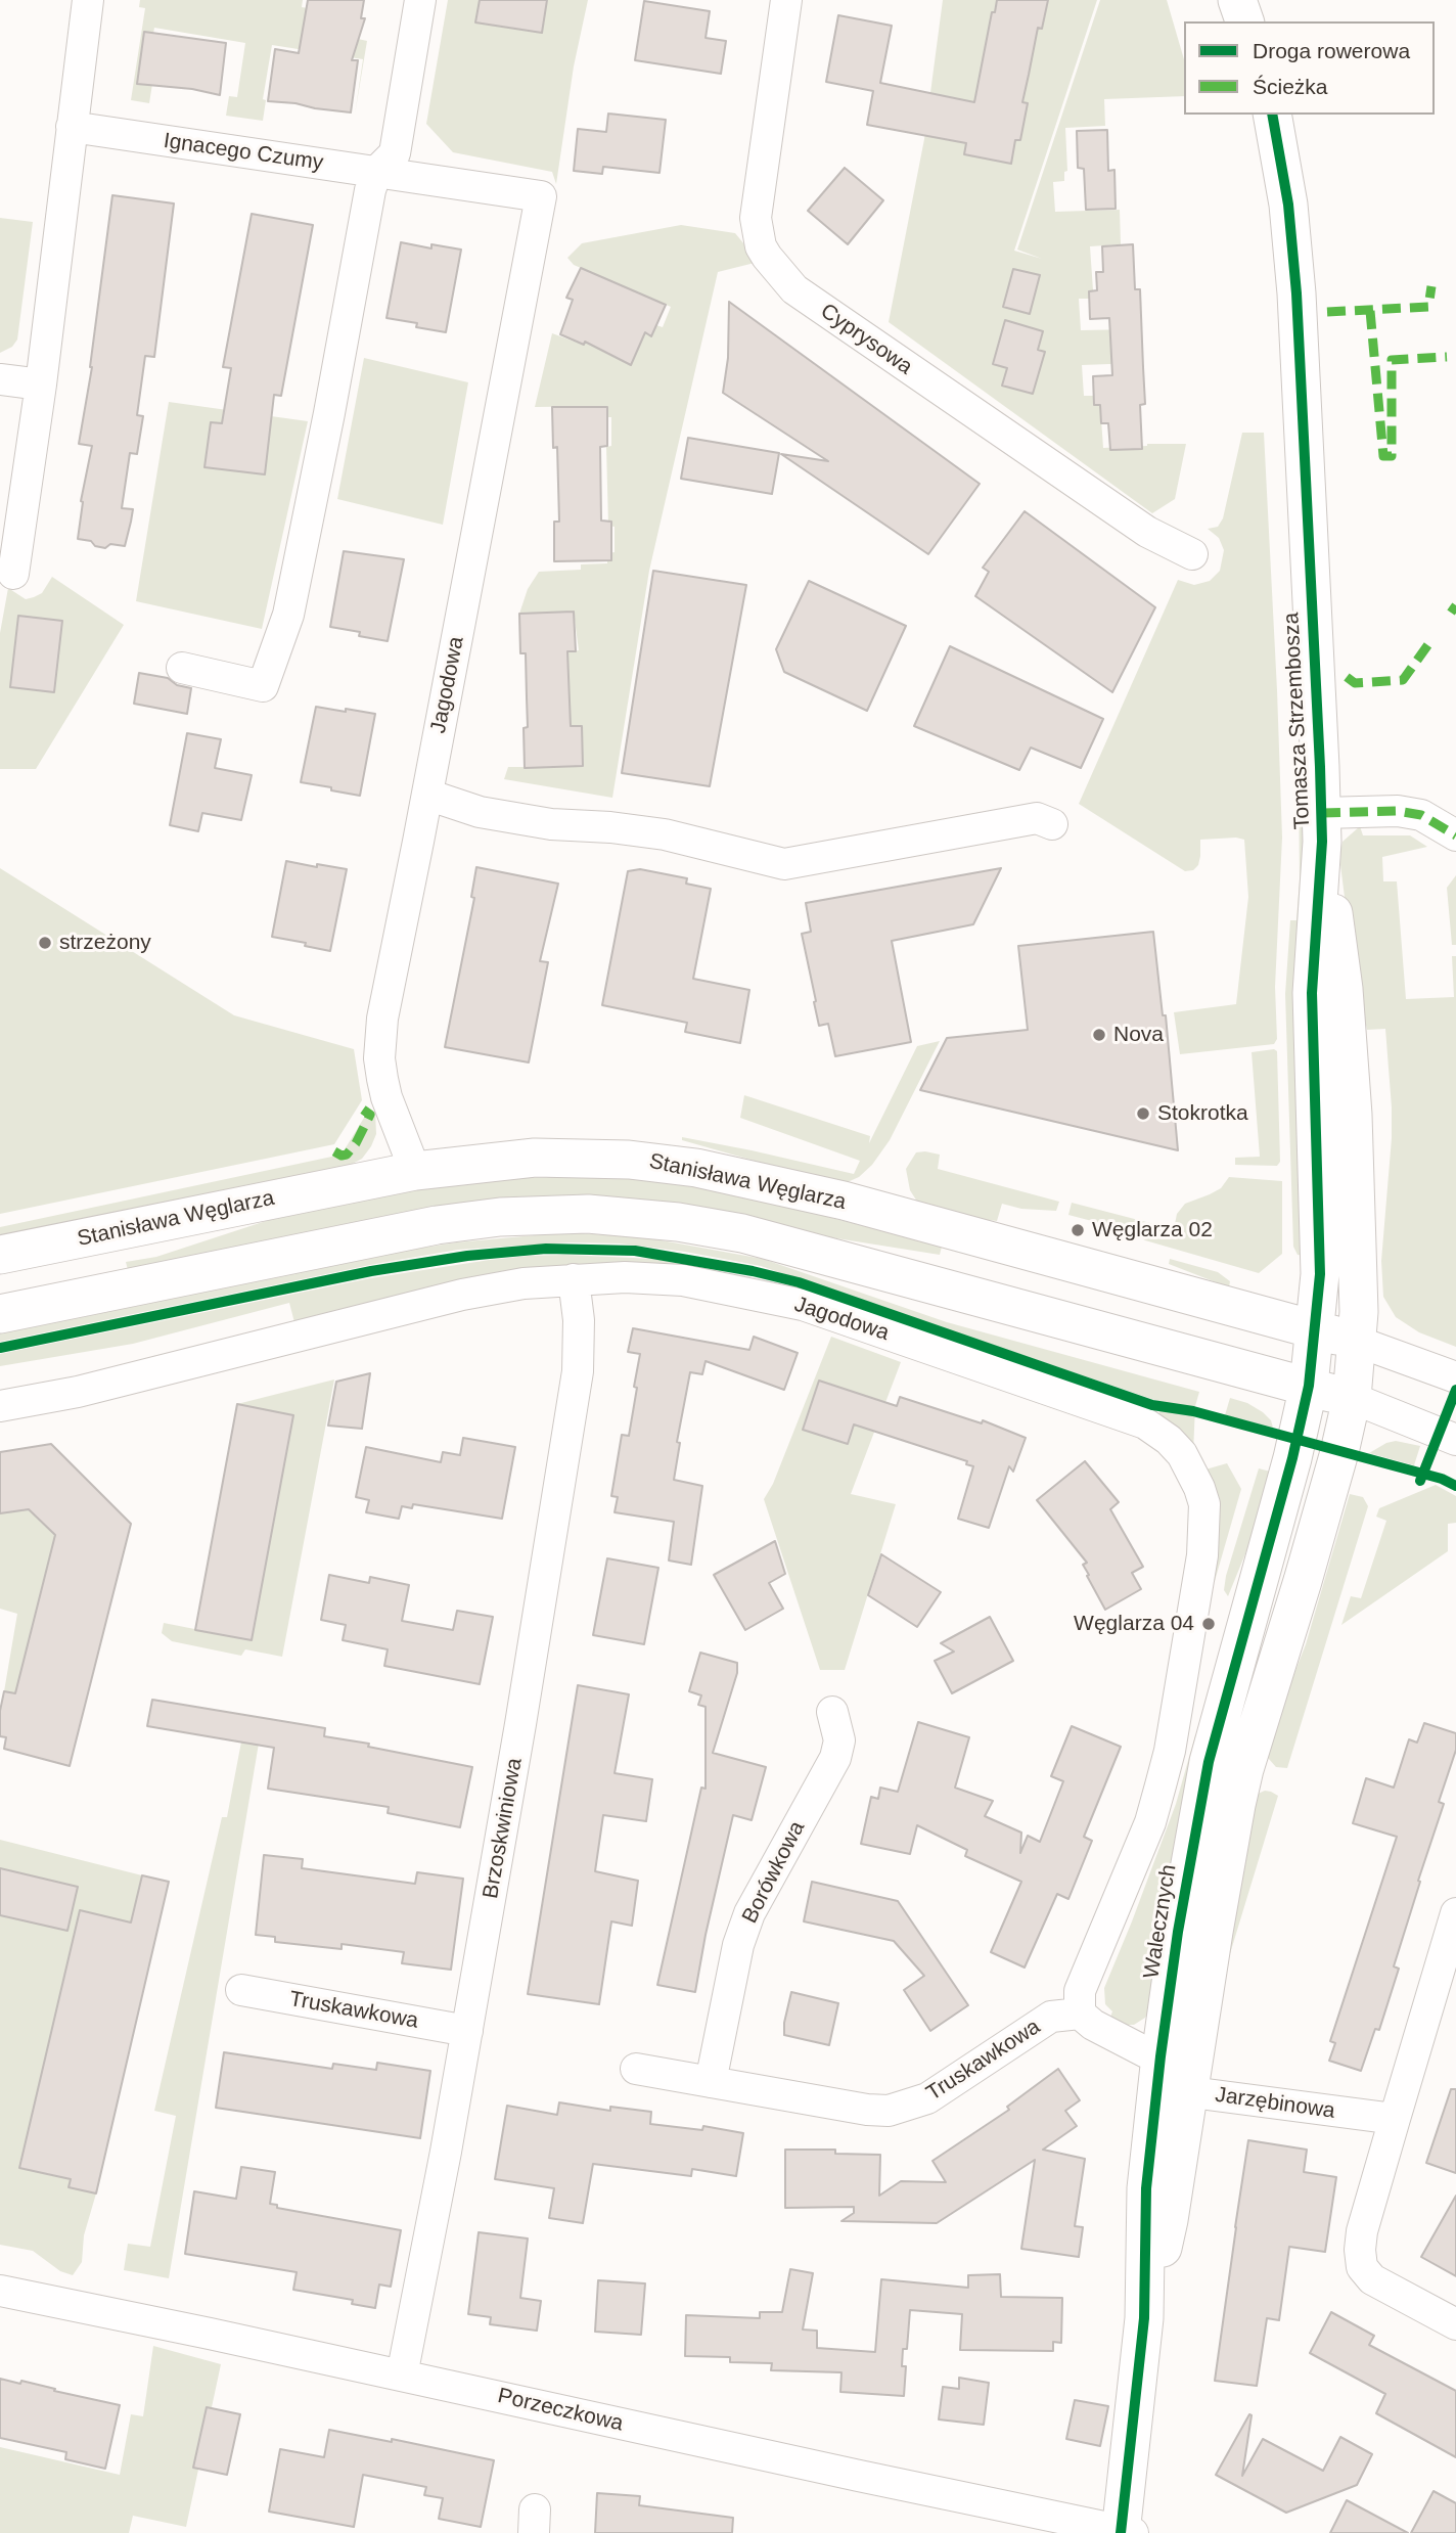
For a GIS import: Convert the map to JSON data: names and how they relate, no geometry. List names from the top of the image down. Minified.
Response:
{"streets":{"street":["Ignacego Czumy","Cyprysowa","Jagodowa","Tomasza Strzembosza","Stanisława Węglarza","Brzoskwiniowa","Borówkowa","Walecznych","Truskawkowa","Jarzębinowa","Porzeczkowa"]},"crossings":[["Ignacego Czumy","Jagodowa"],["Jagodowa","Stanisława Węglarza"],["Jagodowa","Brzoskwiniowa"],["Jagodowa","Walecznych"],["Tomasza Strzembosza","Stanisława Węglarza"],["Tomasza Strzembosza","Walecznych"],["Stanisława Węglarza","Walecznych"],["Brzoskwiniowa","Truskawkowa"],["Brzoskwiniowa","Porzeczkowa"],["Borówkowa","Truskawkowa"],["Walecznych","Truskawkowa"],["Walecznych","Jarzębinowa"],["Walecznych","Porzeczkowa"]],"places":["strzeżony","Nova","Stokrotka","Węglarza 02","Węglarza 04"],"legend":["Droga rowerowa","Ścieżka"]}
